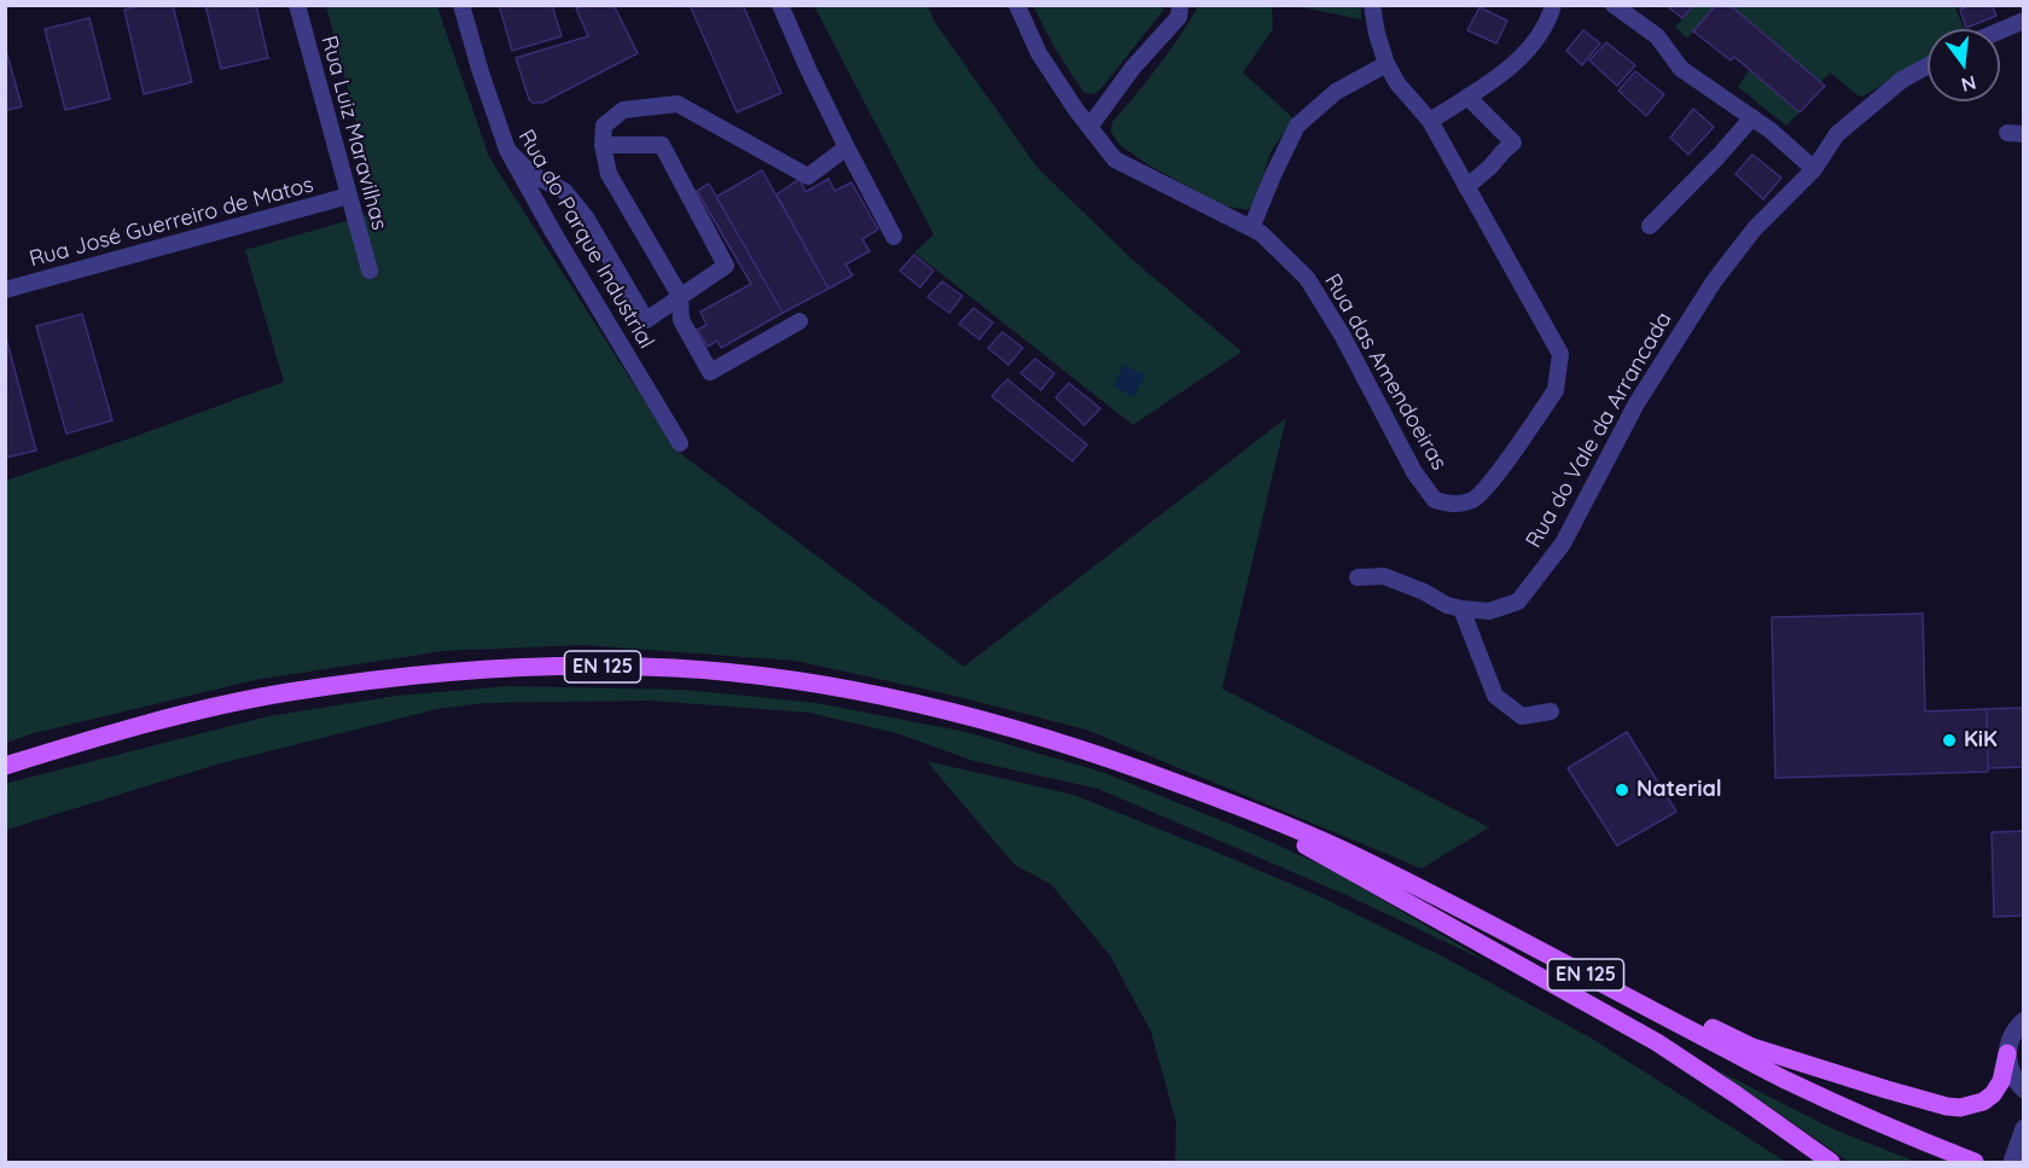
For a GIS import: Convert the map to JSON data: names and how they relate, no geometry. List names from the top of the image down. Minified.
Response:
{"streets":{"main road":["EN 125"],"street":["Rua Luiz Maravilhas","Rua José Guerreiro de Matos","Rua do Parque Industrial","Rua das Amendoeiras","Rua do Vale da Arrancada"]},"crossings":[["Rua Luiz Maravilhas","Rua José Guerreiro de Matos"]],"places":["KiK","Naterial"],"north":"bottom"}
